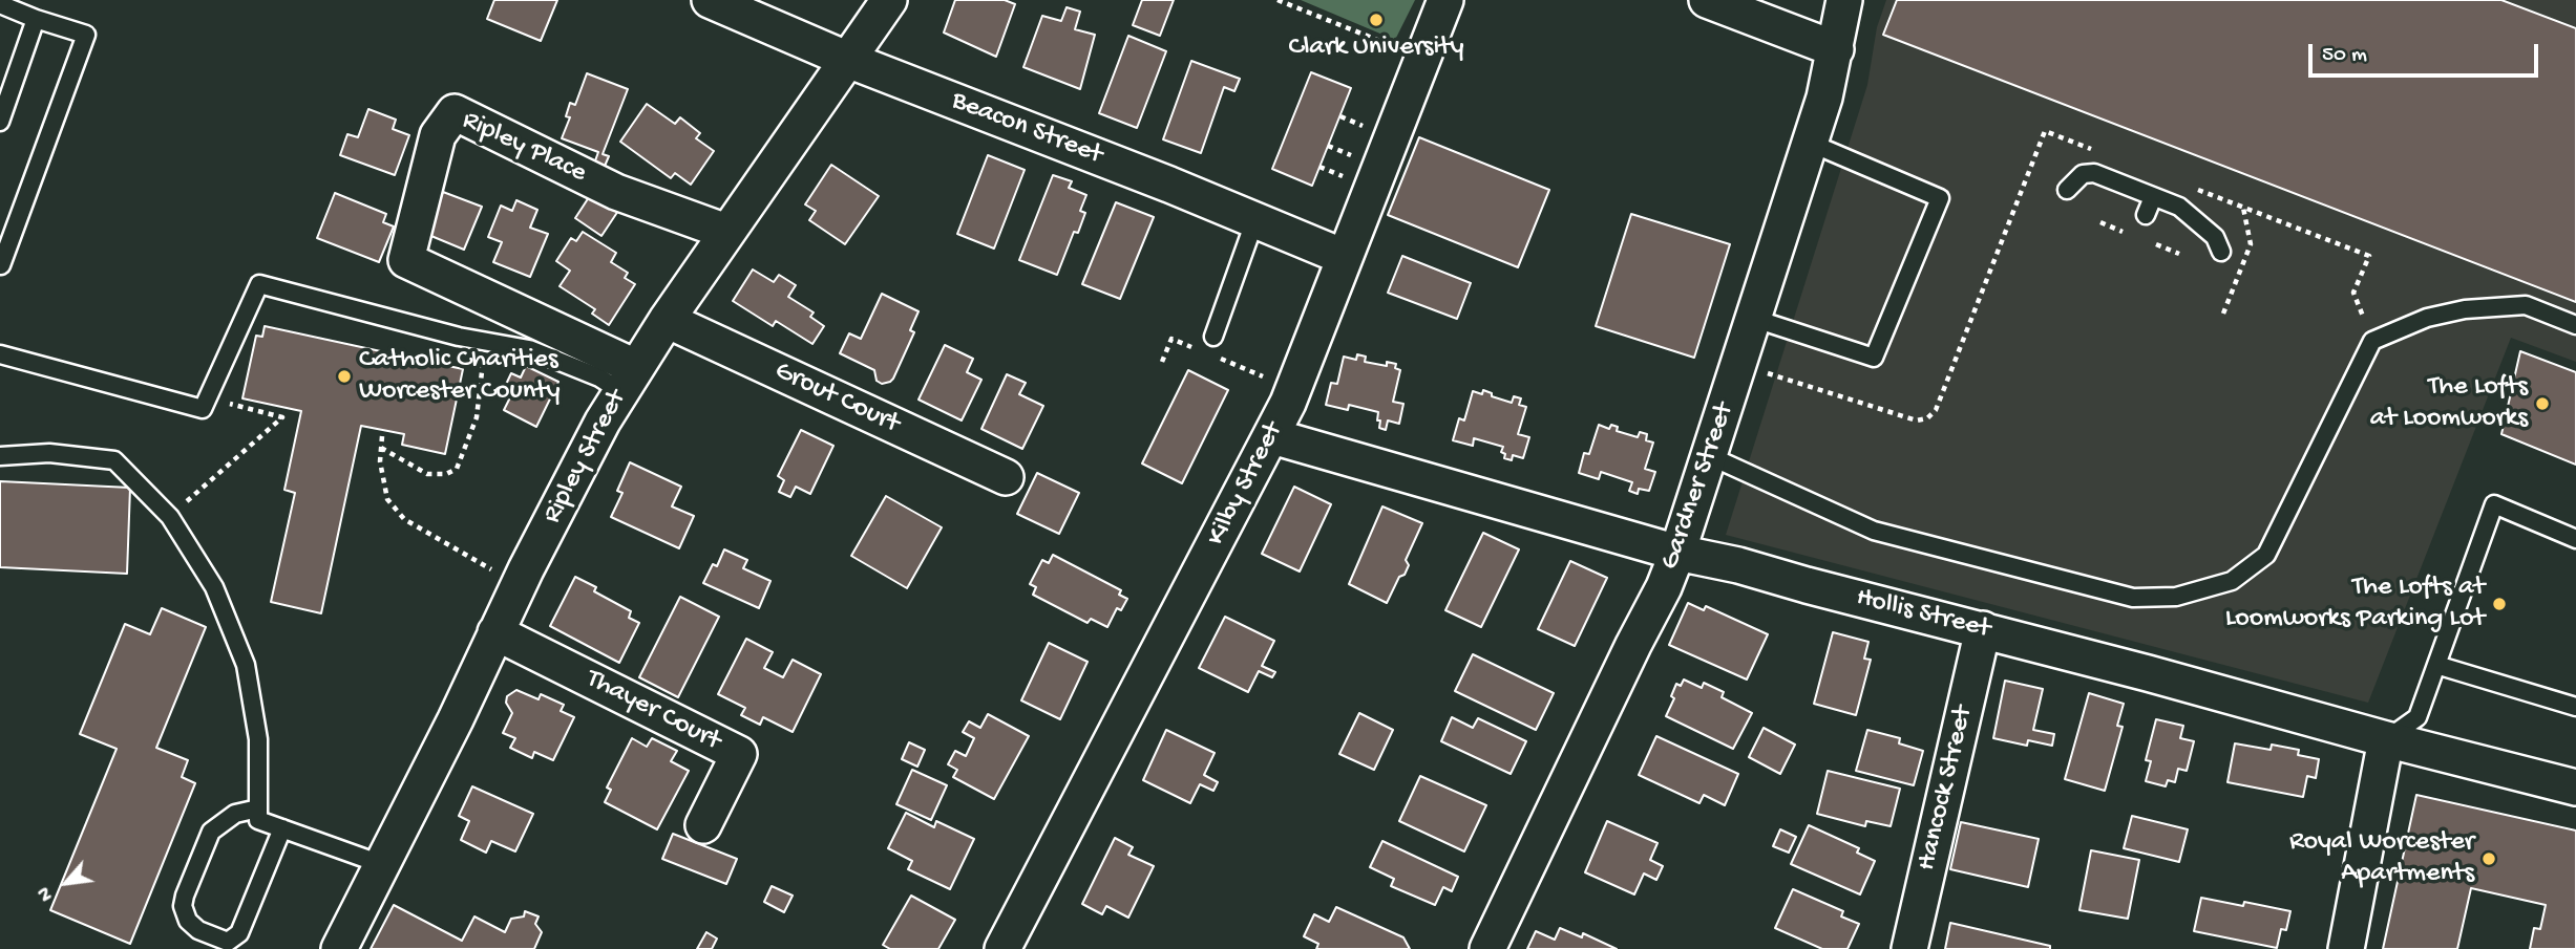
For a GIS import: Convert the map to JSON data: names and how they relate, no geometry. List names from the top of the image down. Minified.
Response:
{"streets":{"street":["Beacon Street","Ripley Place","Grout Court","Ripley Street","Kilby Street","Gardner Street","Hollis Street","Thayer Court","Hancock Street"]},"crossings":[["Beacon Street","Ripley Street"],["Beacon Street","Kilby Street"],["Ripley Place","Ripley Street"],["Grout Court","Ripley Street"],["Ripley Street","Thayer Court"],["Kilby Street","Hollis Street"],["Gardner Street","Hollis Street"],["Hollis Street","Hancock Street"]],"places":["Clark University","Catholic Charities Worcester County","The Lofts at Loomworks","The Lofts at Loomworks Parking Lot","Royal Worcester Apartments"],"scale_bar":"50 m","north":"bottom left"}
